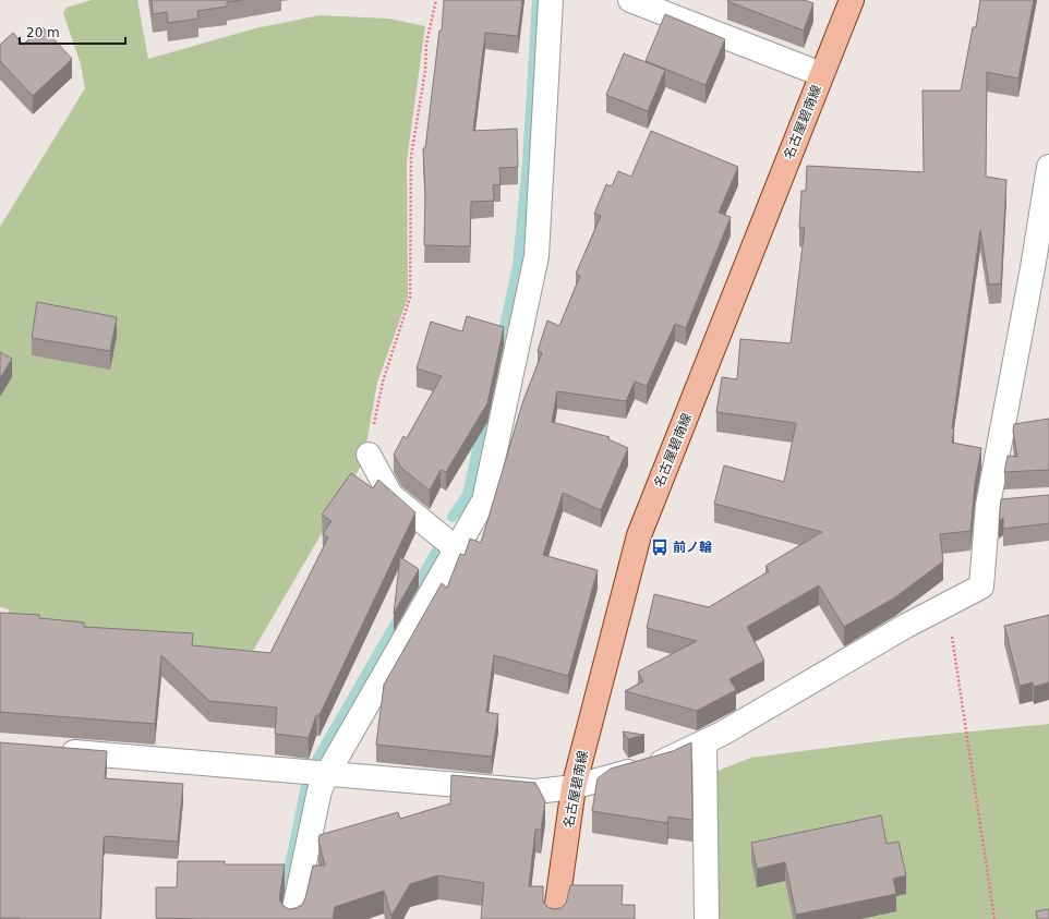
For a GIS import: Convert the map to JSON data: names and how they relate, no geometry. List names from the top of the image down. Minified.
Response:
{"streets":{"main road":["名古屋碧南線"]},"places":{"bus stop":["前ノ輪"]},"scale_bar":"20 m"}
